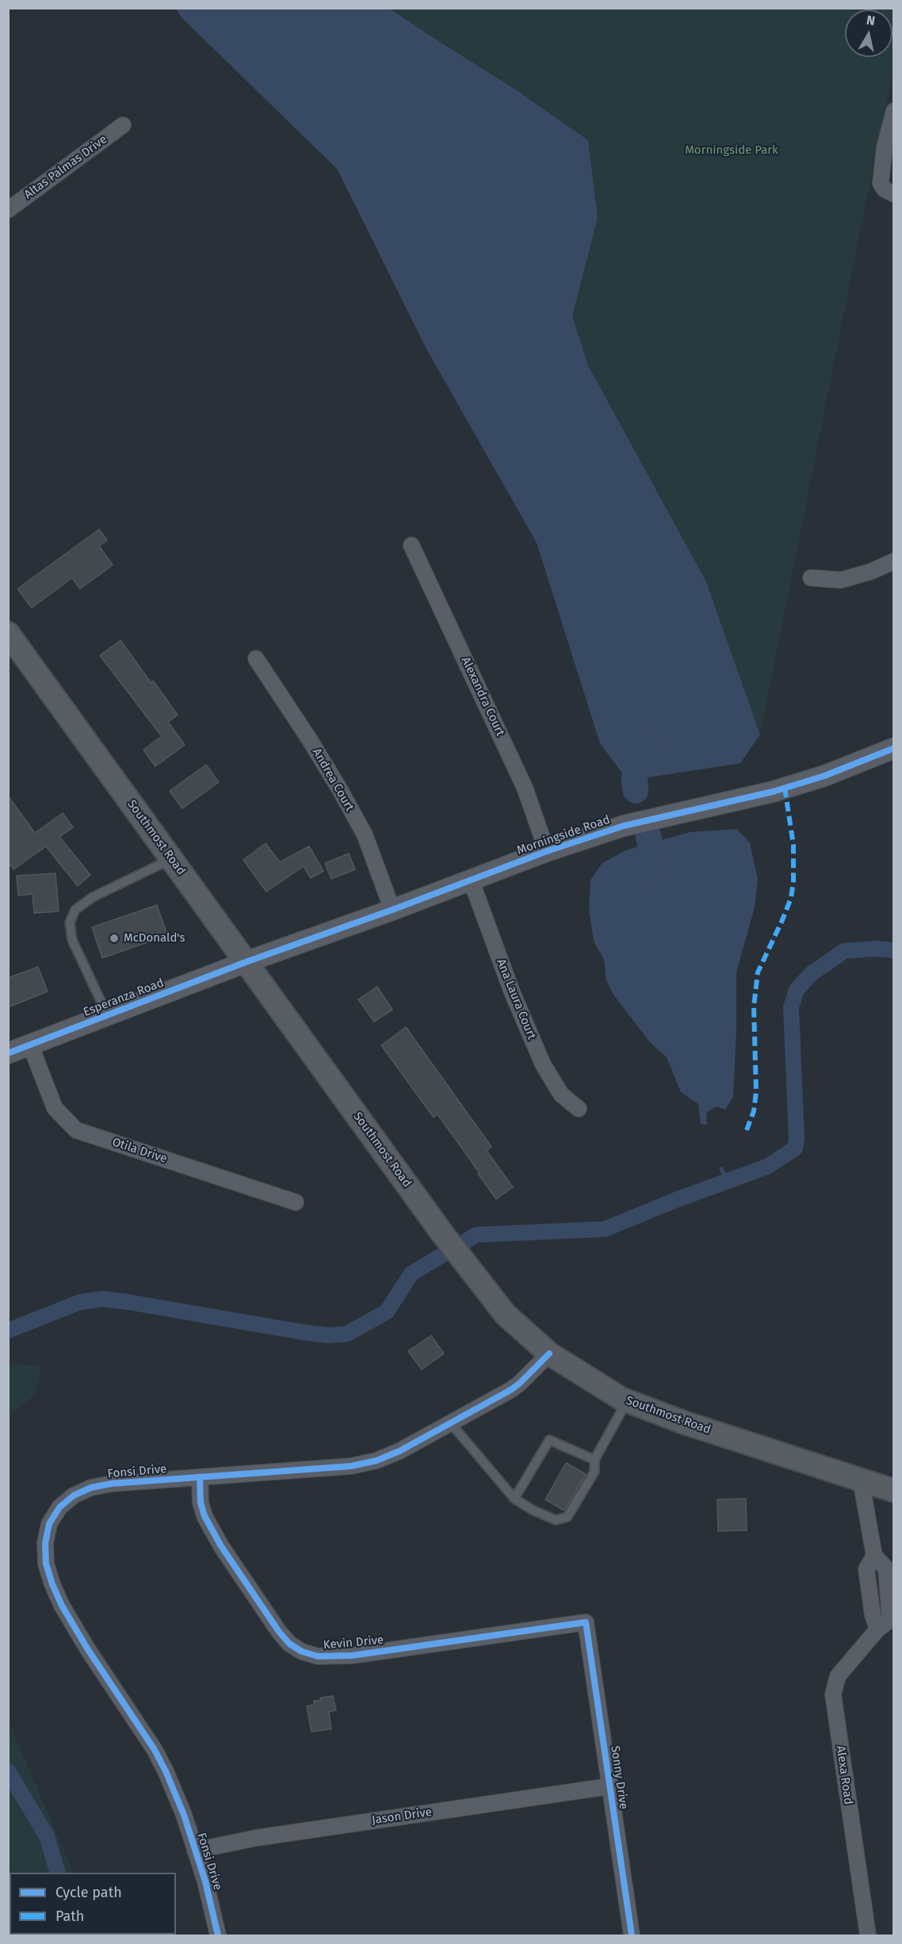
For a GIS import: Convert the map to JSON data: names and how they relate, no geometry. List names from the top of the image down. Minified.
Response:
{"streets":{"main road":["Southmost Road"],"street":["Altas Palmas Drive","Alexandra Court","Andrea Court","Morningside Road","Esperanza Road","Ana Laura Court","Otila Drive","Fonsi Drive","Kevin Drive","Alexa Road","Sonny Drive","Jason Drive"]},"crossings":[["Alexandra Court","Morningside Road"],["Andrea Court","Morningside Road"],["Morningside Road","Southmost Road"],["Morningside Road","Esperanza Road"],["Morningside Road","Ana Laura Court"],["Southmost Road","Esperanza Road"],["Southmost Road","Fonsi Drive"],["Southmost Road","Alexa Road"],["Esperanza Road","Otila Drive"],["Fonsi Drive","Kevin Drive"],["Fonsi Drive","Jason Drive"],["Kevin Drive","Sonny Drive"],["Sonny Drive","Jason Drive"]],"parks":["Morningside Park"],"places":["McDonald's"],"legend":["Cycle path","Path"],"north":"top"}
